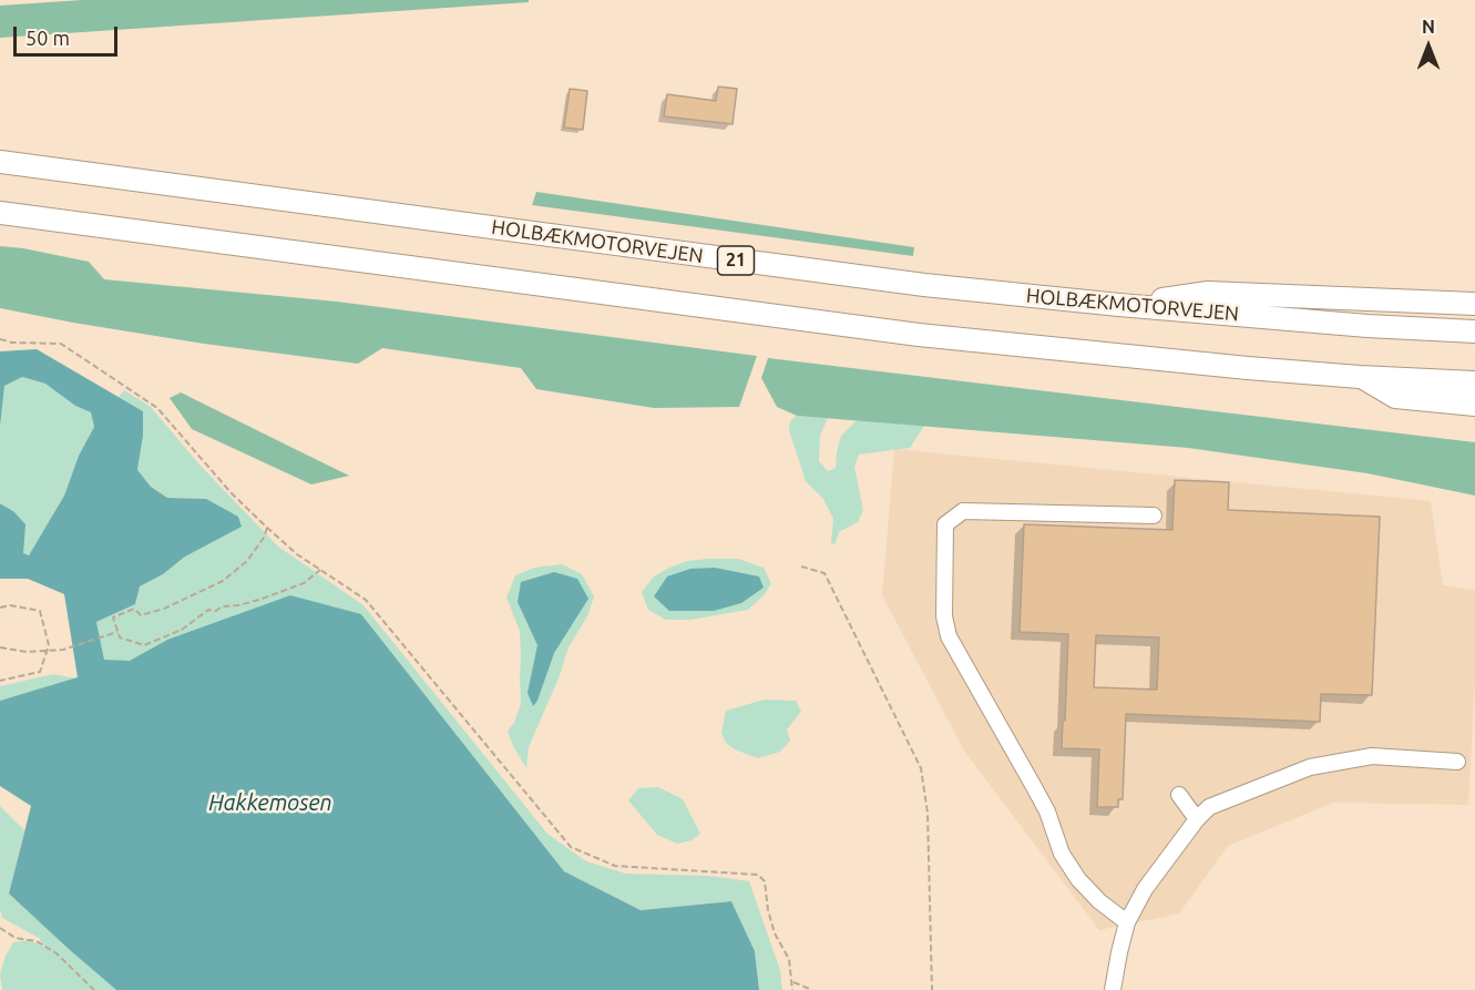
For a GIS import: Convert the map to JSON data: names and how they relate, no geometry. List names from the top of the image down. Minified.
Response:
{"streets":{"highway":["HOLBÆKMOTORVEJEN","21"]},"water":["Hakkemosen"],"scale_bar":"50 m","north":"top"}
